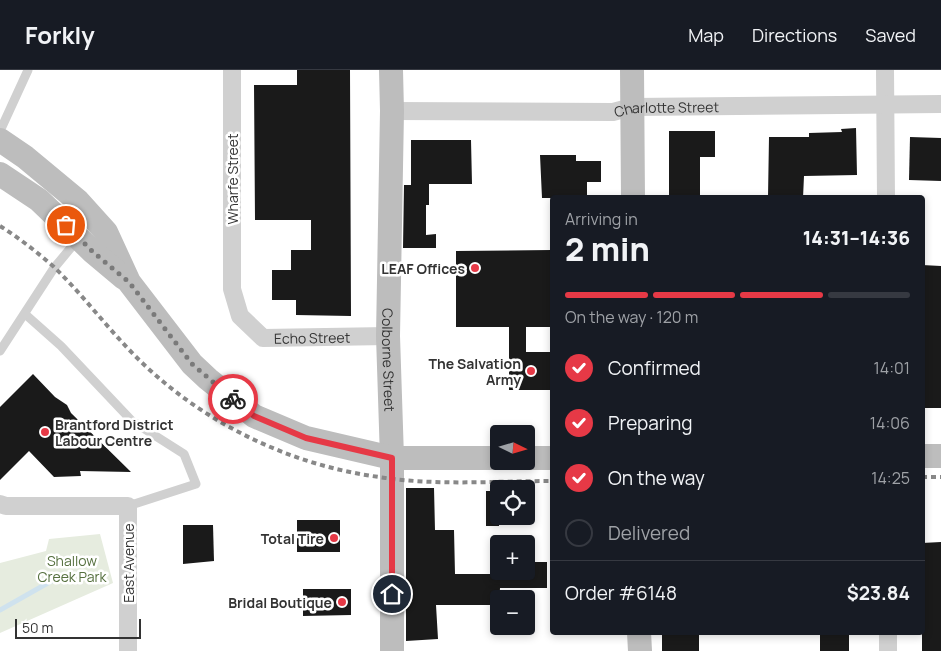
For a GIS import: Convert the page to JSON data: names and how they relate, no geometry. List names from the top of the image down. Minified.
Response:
{"streets":{"main road":["Colborne Street"],"street":["Charlotte Street","Wharfe Street","Echo Street","East Avenue"]},"crossings":[["Charlotte Street","Colborne Street"],["Wharfe Street","Echo Street"],["Echo Street","Colborne Street"]],"parks":["Shallow Creek Park"],"places":["LEAF Offices","The Salvation Army","Brantford District Labour Centre","Total Tire","Bridal Boutique"],"scale_bar":"50 m","north":"right","page":{"header":"Forkly","nav":["Map","Directions","Saved"],"heading":["2 min","Arriving in","14:31–14:36"],"panel":["Order #6148","$23.84"],"bar":"On the way · 120 m","list":[["Confirmed","14:01"],["Preparing","14:06"],["On the way","14:25"],"Delivered"],"map_buttons":["+","−"],"scale":"50 m"}}
